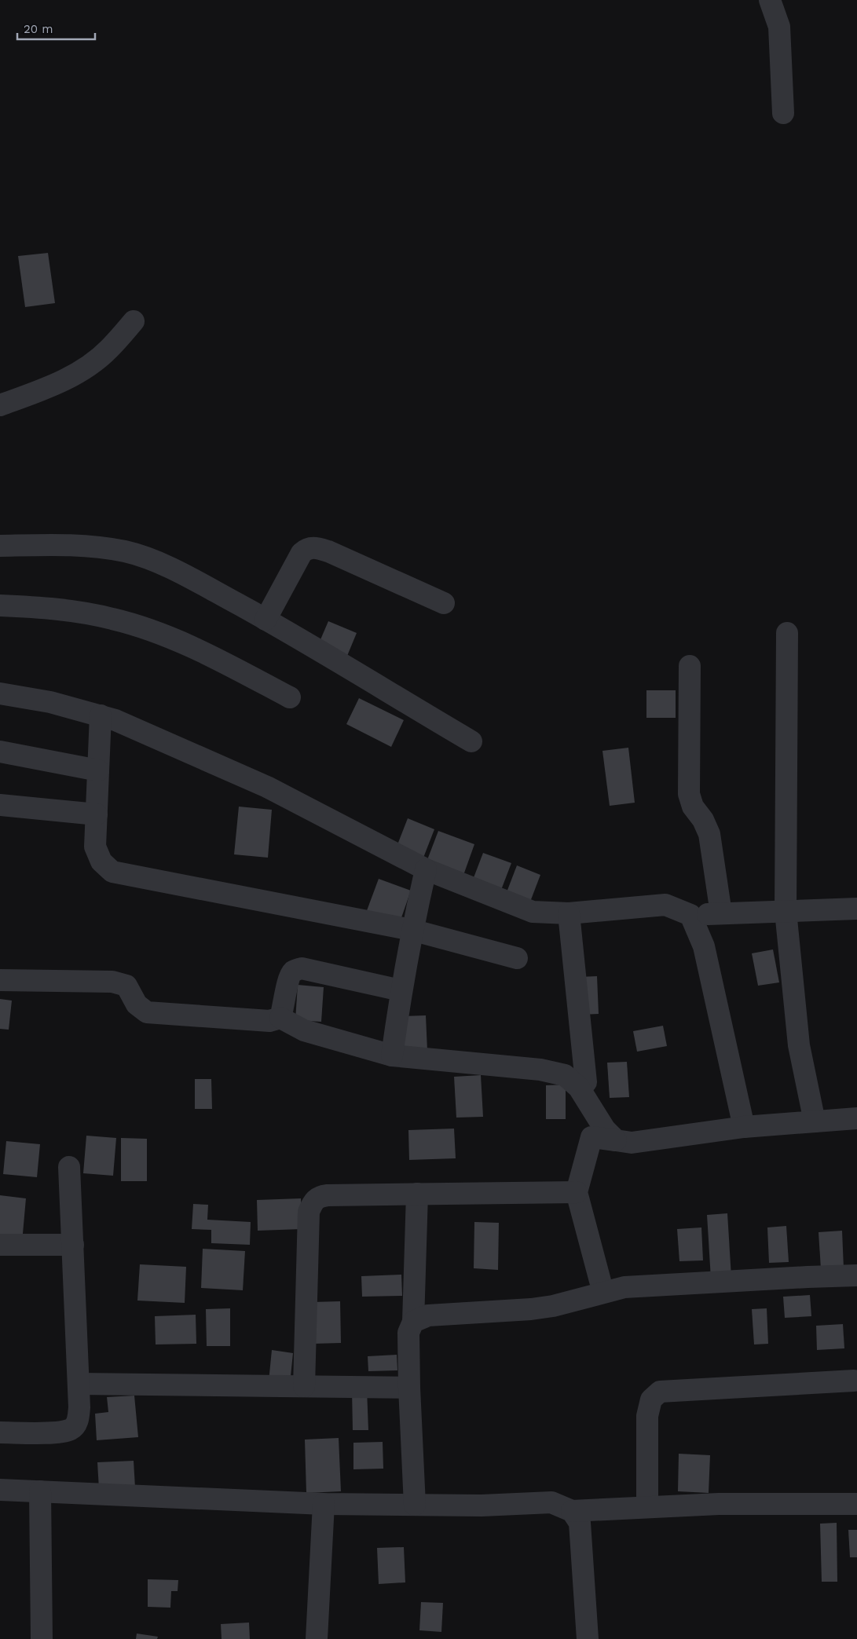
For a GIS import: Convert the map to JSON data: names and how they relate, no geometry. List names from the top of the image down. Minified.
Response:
{"scale_bar":"20 m"}
